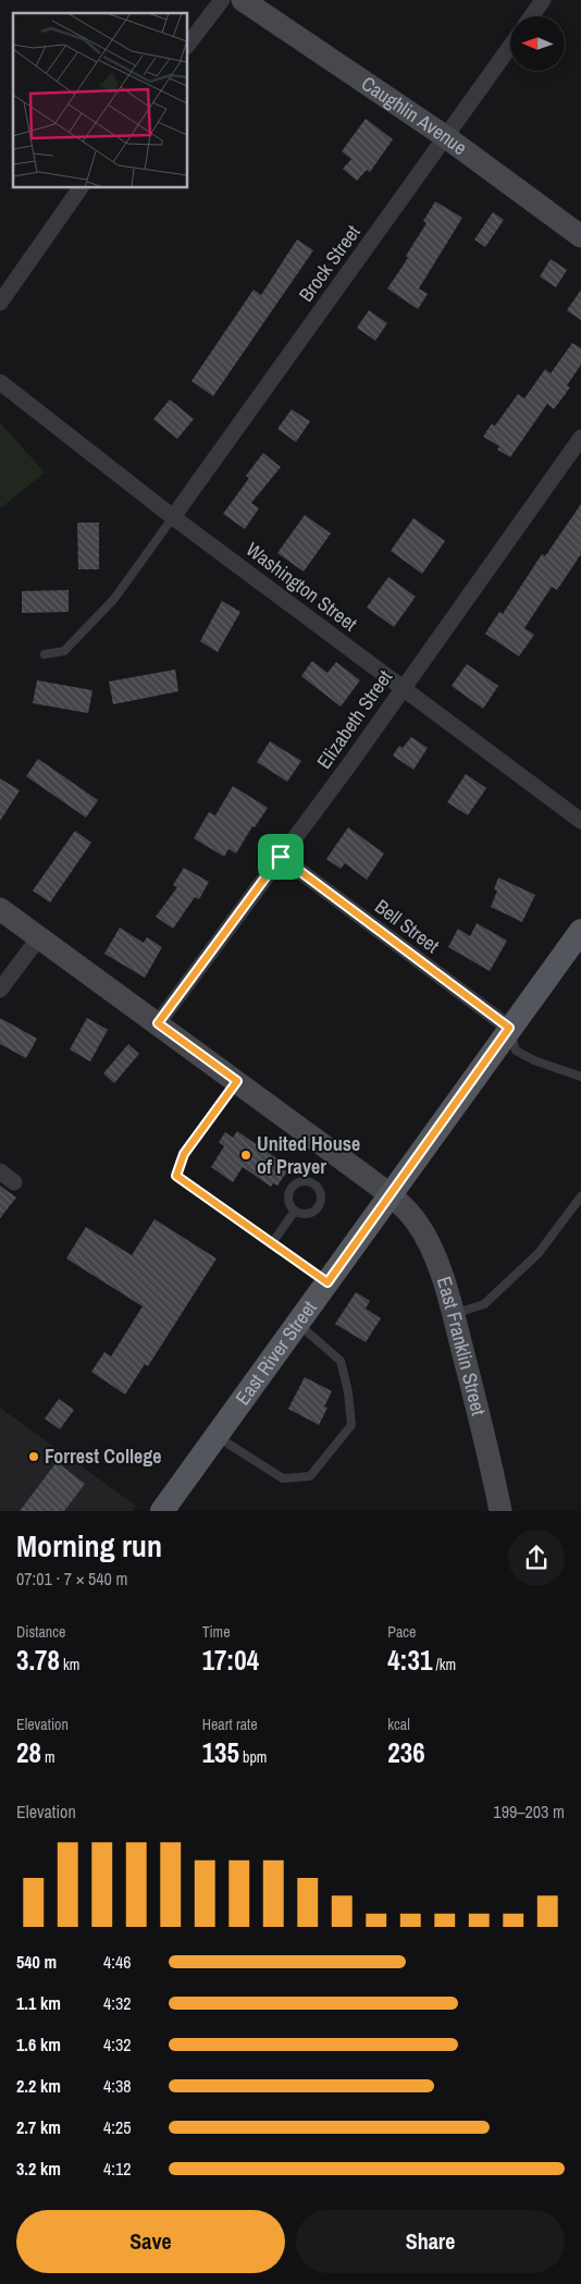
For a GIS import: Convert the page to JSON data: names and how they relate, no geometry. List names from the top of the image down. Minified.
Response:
{"streets":{"main road":["East River Street"],"street":["Caughlin Avenue","Brock Street","Washington Street","Elizabeth Street","Bell Street","East Franklin Street"]},"crossings":[["Caughlin Avenue","Brock Street"],["Brock Street","Washington Street"],["Washington Street","Elizabeth Street"],["Elizabeth Street","Bell Street"],["Elizabeth Street","East Franklin Street"],["Bell Street","East River Street"],["East Franklin Street","East River Street"]],"places":["United House of Prayer","Forrest College"],"north":"left","page":{"heading":["Morning run","07:01 · 7 × 540 m"],"stats":[["Distance","3.78 km"],["Time","17:04"],["Pace","4:31 /km"],["Elevation","28 m"],["Heart rate","135 bpm"],["kcal","236"]],"chart":["Elevation","199–203 m"],"list":[{"name":"540 m","note":"4:46"},{"name":"1.1 km","note":"4:32"},{"name":"1.6 km","note":"4:32"},{"name":"2.2 km","note":"4:38"},{"name":"2.7 km","note":"4:25"},{"name":"3.2 km","note":"4:12"}],"buttons":["Save","Share"]}}
